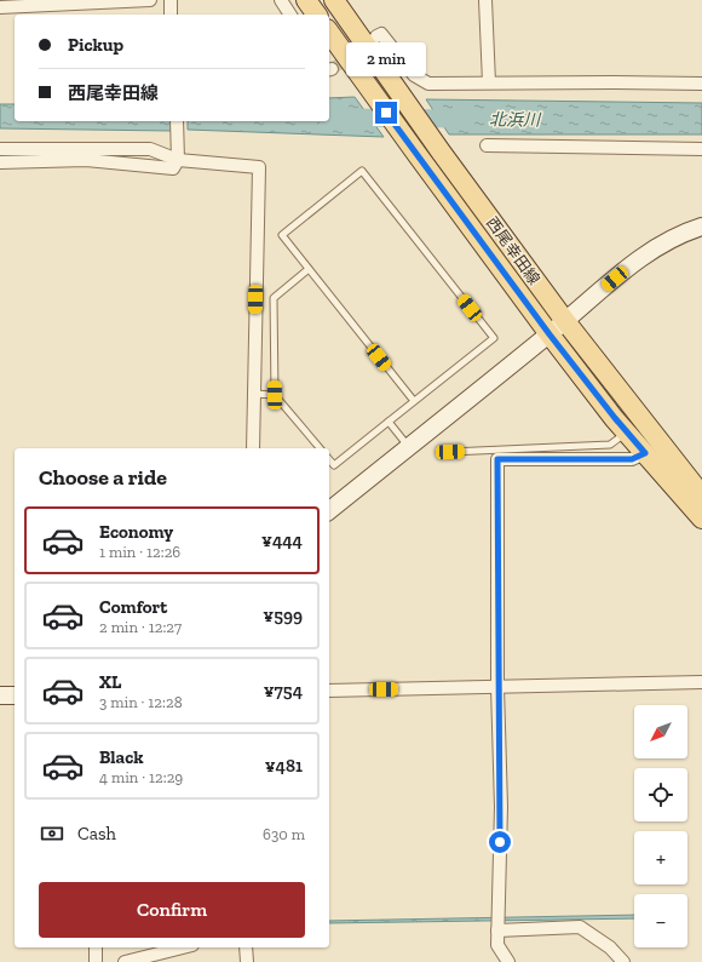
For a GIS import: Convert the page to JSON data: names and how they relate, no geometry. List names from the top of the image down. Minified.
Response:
{"streets":{"main road":["西尾幸田線"]},"water":["北浜川"],"north":"bottom left","page":{"banner":["Pickup","西尾幸田線"],"bubble":"2 min","heading":"Choose a ride","list":[{"name":"Economy","note":"1 min · 12:26","value":"¥444"},{"name":"Comfort","note":"2 min · 12:27","value":"¥599"},{"name":"XL","note":"3 min · 12:28","value":"¥754"},{"name":"Black","note":"4 min · 12:29","value":"¥481"}],"map_buttons":["+","−"],"pay":["Cash","630 m"],"buttons":"Confirm"}}
